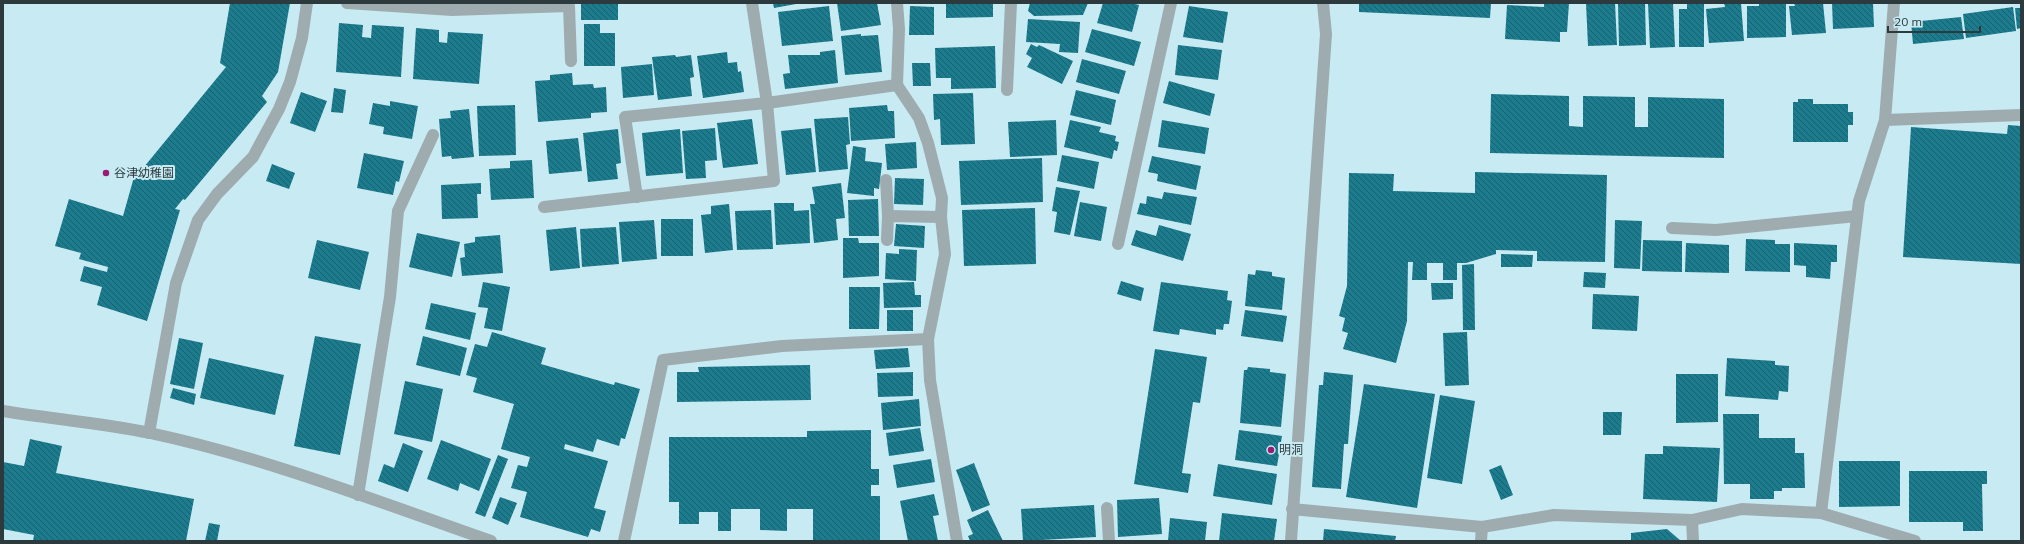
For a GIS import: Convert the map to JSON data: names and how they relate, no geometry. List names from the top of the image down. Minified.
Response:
{"places":["谷津幼稚園","明洞"],"scale_bar":"20 m"}
